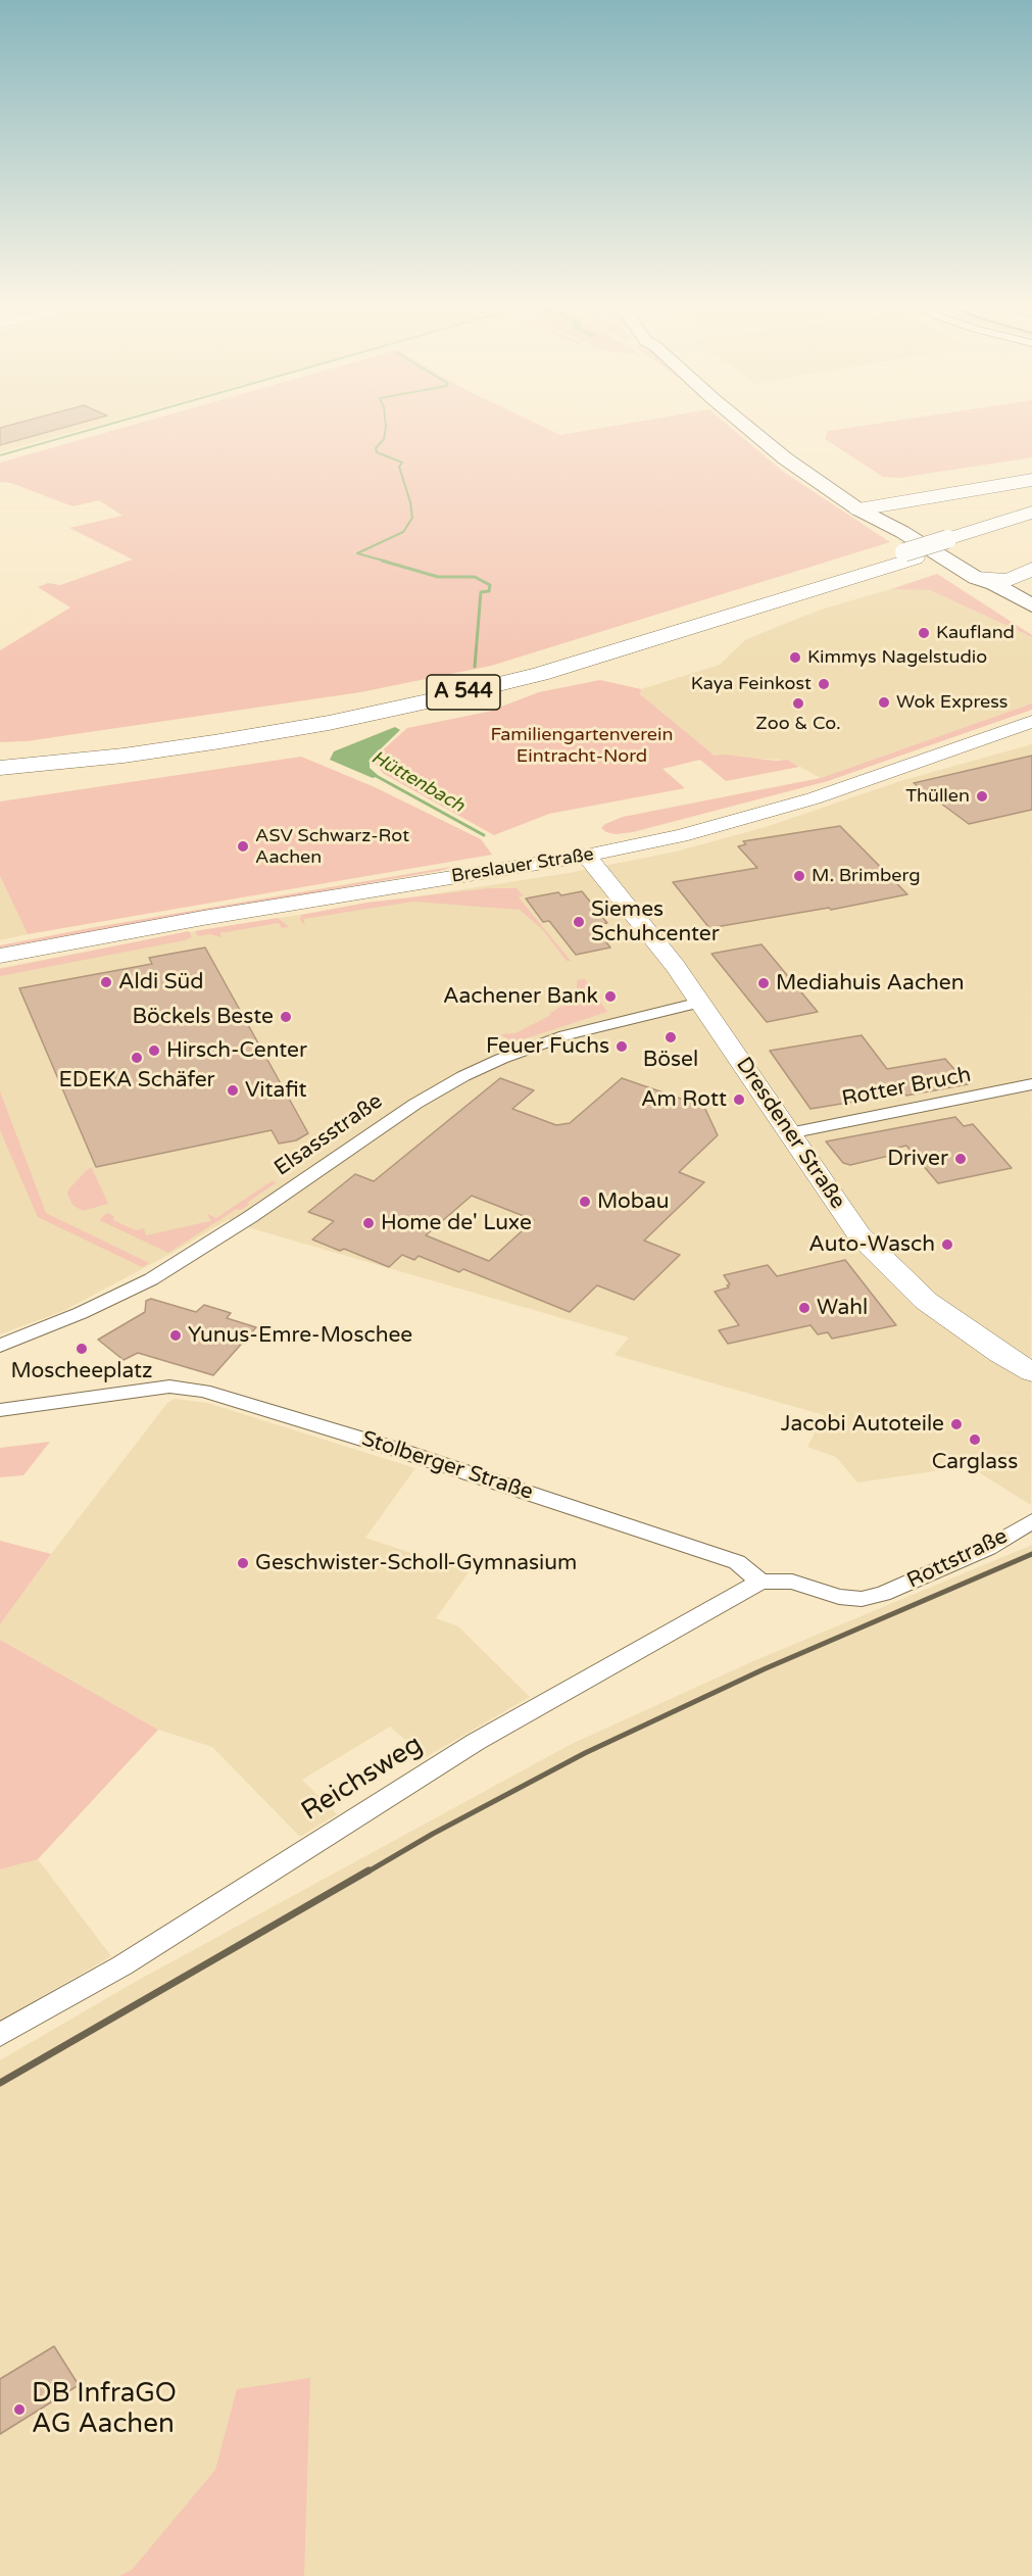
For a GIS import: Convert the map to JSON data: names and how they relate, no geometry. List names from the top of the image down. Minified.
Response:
{"streets":{"highway":["A 544"],"main road":["Breslauer Straße","Dresdener Straße"],"street":["Rotter Bruch","Elsassstraße","Stolberger Straße","Rottstraße","Reichsweg"]},"crossings":[["Breslauer Straße","Dresdener Straße"],["Rotter Bruch","Dresdener Straße"],["Dresdener Straße","Elsassstraße"],["Stolberger Straße","Rottstraße"],["Stolberger Straße","Reichsweg"],["Rottstraße","Reichsweg"]],"water":["Hüttenbach"],"parks":["Familiengartenverein Eintracht-Nord"],"places":["Kaufland","Kimmys Nagelstudio","Kaya Feinkost","Wok Express","Zoo & Co.","Thüllen","ASV Schwarz-Rot Aachen","M. Brimberg","Siemes Schuhcenter","Aldi Süd","Mediahuis Aachen","Aachener Bank","Böckels Beste","Bösel","Feuer Fuchs","Hirsch-Center","EDEKA Schäfer","Vitafit","Am Rott","Driver","Mobau","Home de' Luxe","Auto-Wasch","Wahl","Yunus-Emre-Moschee","Moscheeplatz","Jacobi Autoteile","Carglass","Geschwister-Scholl-Gymnasium","DB InfraGO AG Aachen"]}
